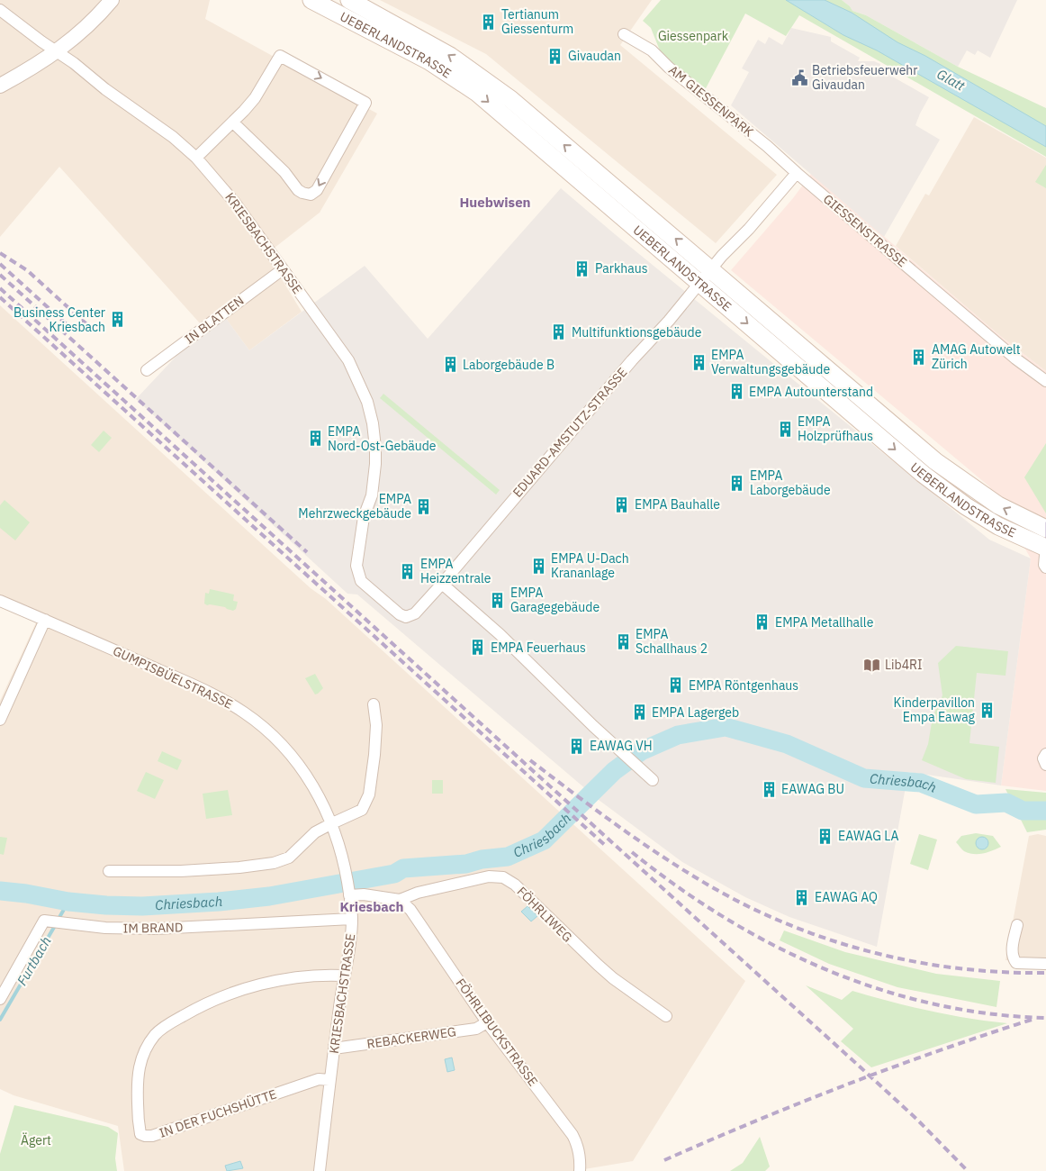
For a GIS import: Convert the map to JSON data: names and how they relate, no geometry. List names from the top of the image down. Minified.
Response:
{"streets":{"main road":["UEBERLANDSTRASSE"],"street":["AM GIESSENPARK","GIESSENSTRASSE","KRIESBACHSTRASSE","IN BLATTEN","EDUARD-AMSTUTZ-STRASSE","GUMPISBÜELSTRASSE","FÖHRLIWEG","IM BRAND","FÖHRLIBUCKSTRASSE","REBACKERWEG","IN DER FUCHSHÜTTE"]},"crossings":[["UEBERLANDSTRASSE","EDUARD-AMSTUTZ-STRASSE"],["AM GIESSENPARK","GIESSENSTRASSE"],["KRIESBACHSTRASSE","IN BLATTEN"],["KRIESBACHSTRASSE","EDUARD-AMSTUTZ-STRASSE"],["KRIESBACHSTRASSE","GUMPISBÜELSTRASSE"],["KRIESBACHSTRASSE","FÖHRLIWEG"],["KRIESBACHSTRASSE","IM BRAND"],["KRIESBACHSTRASSE","REBACKERWEG"],["KRIESBACHSTRASSE","IN DER FUCHSHÜTTE"],["FÖHRLIWEG","FÖHRLIBUCKSTRASSE"],["FÖHRLIBUCKSTRASSE","REBACKERWEG"]],"districts":["Huebwisen","Kriesbach"],"water":["Glatt","Chriesbach","Furtbach"],"parks":["Giessenpark","Ägert"],"places":{"building":["Tertianum Giessenturm","Givaudan","Parkhaus","Business Center Kriesbach","Multifunktionsgebäude","AMAG Autowelt Zürich","EMPA Verwaltungsgebäude","Laborgebäude B","EMPA Autounterstand","EMPA Holzprüfhaus","EMPA Nord-Ost-Gebäude","EMPA Laborgebäude","EMPA Bauhalle","EMPA Mehrzweckgebäude","EMPA U-Dach Krananlage","EMPA Heizzentrale","EMPA Garagegebäude","EMPA Metallhalle","EMPA Schallhaus 2","EMPA Feuerhaus","EMPA Röntgenhaus","Kinderpavillon Empa Eawag","EMPA Lagergeb","EAWAG VH","EAWAG BU","EAWAG LA","EAWAG AQ"],"public building":["Betriebsfeuerwehr Givaudan"],"library":["Lib4RI"]}}
